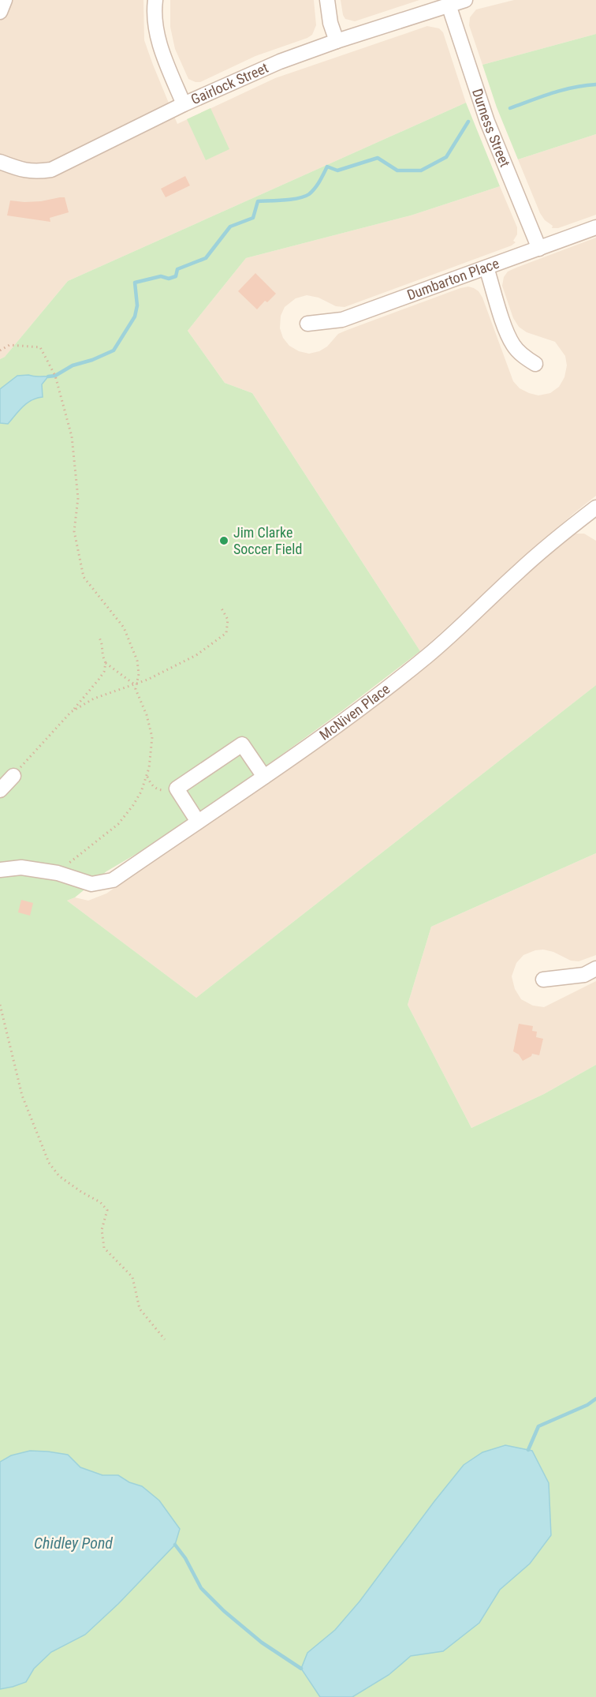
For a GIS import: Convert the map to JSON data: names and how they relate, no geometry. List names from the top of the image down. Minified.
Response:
{"streets":{"street":["Gairlock Street","Durness Street","Dumbarton Place","McNiven Place"]},"crossings":[["Gairlock Street","Durness Street"],["Durness Street","Dumbarton Place"]],"water":["Chidley Pond"],"places":["Jim Clarke Soccer Field"]}
